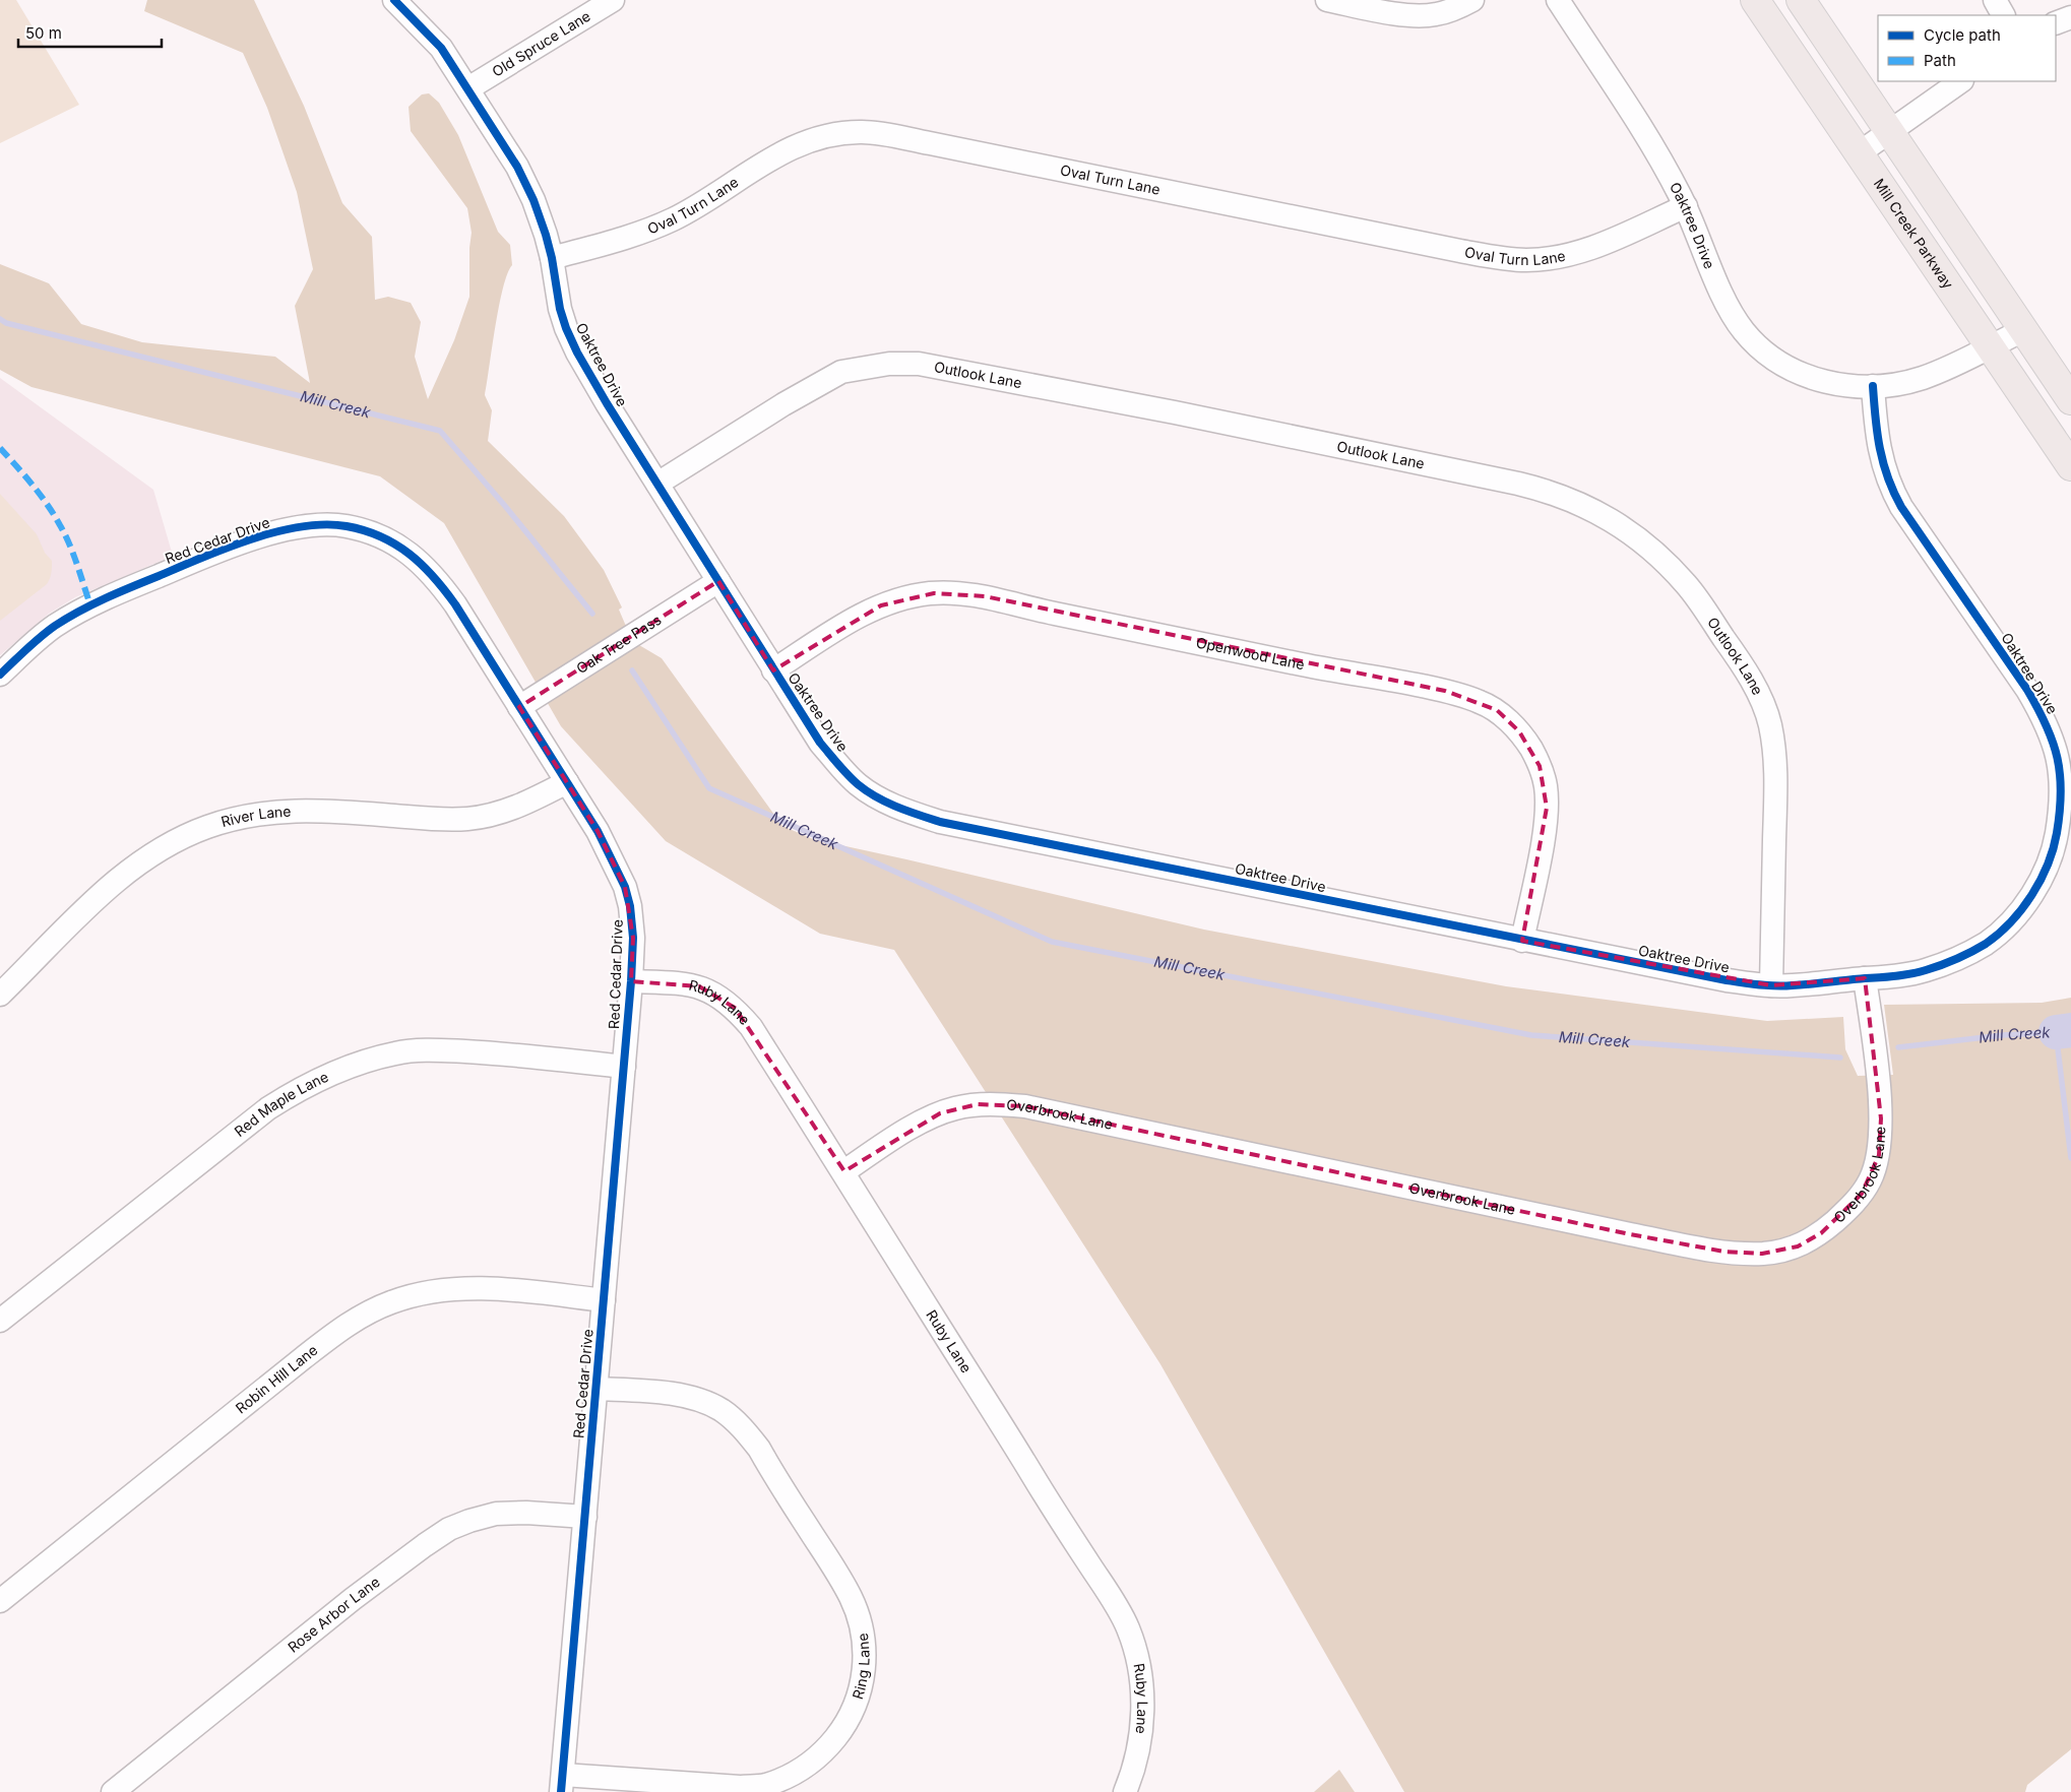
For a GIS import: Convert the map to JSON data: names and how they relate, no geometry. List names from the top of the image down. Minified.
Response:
{"streets":{"main road":["Mill Creek Parkway"],"street":["Old Spruce Lane","Oval Turn Lane","Oaktree Drive","Outlook Lane","Red Cedar Drive","Oak Tree Pass","Openwood Lane","River Lane","Ruby Lane","Red Maple Lane","Overbrook Lane","Robin Hill Lane","Rose Arbor Lane","Ring Lane"]},"crossings":[["Old Spruce Lane","Oaktree Drive"],["Oval Turn Lane","Oaktree Drive"],["Oaktree Drive","Mill Creek Parkway"],["Oaktree Drive","Outlook Lane"],["Oaktree Drive","Oak Tree Pass"],["Oaktree Drive","Openwood Lane"],["Oaktree Drive","Overbrook Lane"],["Red Cedar Drive","Oak Tree Pass"],["Red Cedar Drive","River Lane"],["Red Cedar Drive","Ruby Lane"],["Red Cedar Drive","Red Maple Lane"],["Red Cedar Drive","Robin Hill Lane"],["Red Cedar Drive","Rose Arbor Lane"],["Red Cedar Drive","Ring Lane"],["Ruby Lane","Overbrook Lane"]],"water":["Mill Creek"],"legend":["Cycle path","Path"],"scale_bar":"50 m"}
